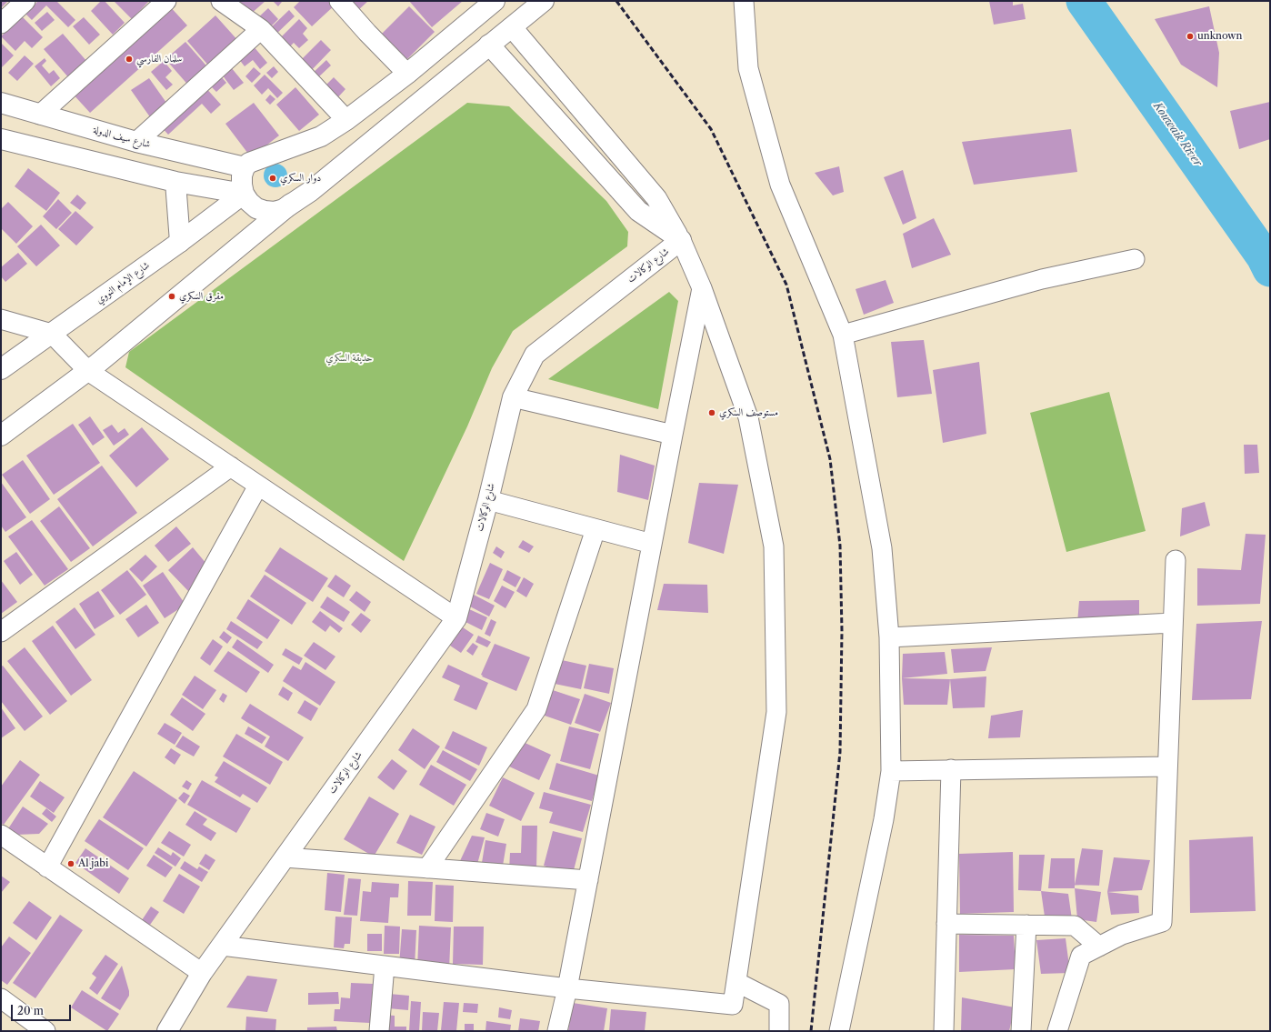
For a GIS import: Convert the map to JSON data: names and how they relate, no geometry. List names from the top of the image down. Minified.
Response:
{"streets":{"street":["شارع سيف الدولة","شارع الوكالات","شارع الإمام النووي"]},"water":["Kouwaik River"],"parks":["حديقة السكري"],"places":["unknown","سلمان الفارسي","دوار السكري","مفرق السكري","مستوصف السكري","Al jabi"],"scale_bar":"20 m"}
